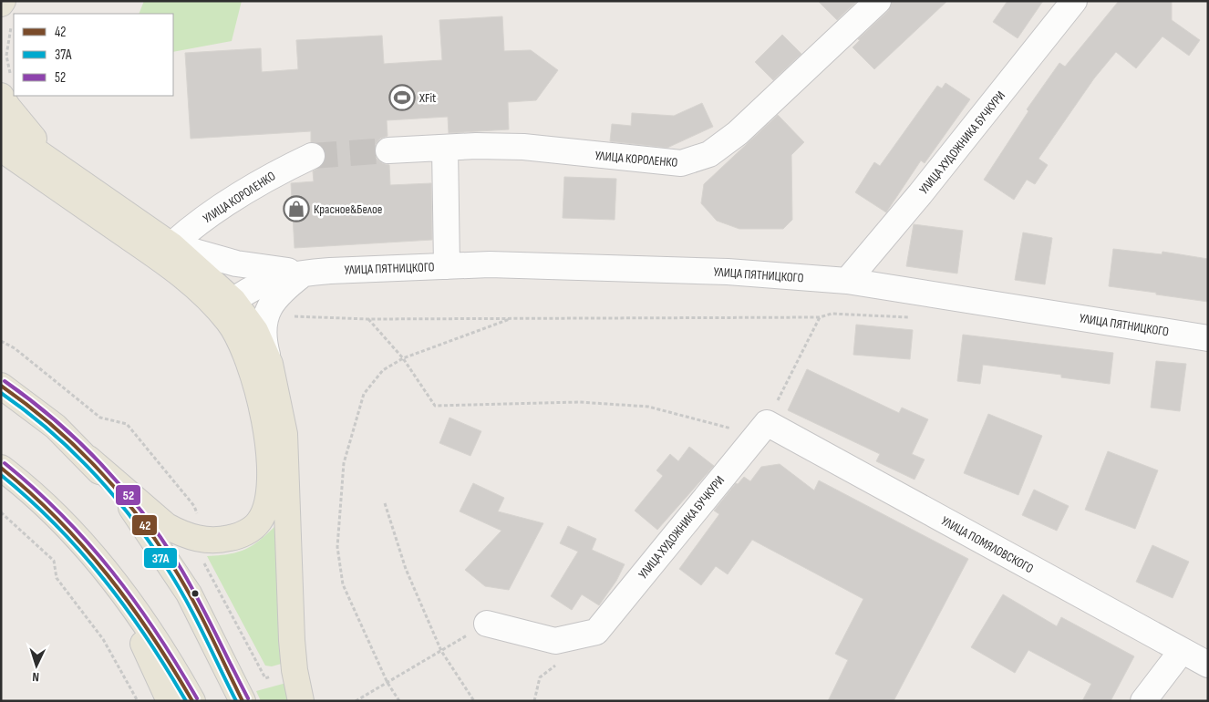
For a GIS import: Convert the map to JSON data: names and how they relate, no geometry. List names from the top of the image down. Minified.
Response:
{"streets":{"street":["УЛИЦА ХУДОЖНИКА БУЧКУРИ","УЛИЦА КОРОЛЕНКО","УЛИЦА ПЯТНИЦКОГО","УЛИЦА ПОМЯЛОВСКОГО"]},"crossings":[["УЛИЦА ХУДОЖНИКА БУЧКУРИ","УЛИЦА ПЯТНИЦКОГО"],["УЛИЦА ХУДОЖНИКА БУЧКУРИ","УЛИЦА ПОМЯЛОВСКОГО"]],"places":{"sports":["XFit"],"shop":["Красное&Белое"]},"lines":["transit line 52","transit line 42","transit line 37А"],"legend":["42","37А","52"],"north":"bottom"}
